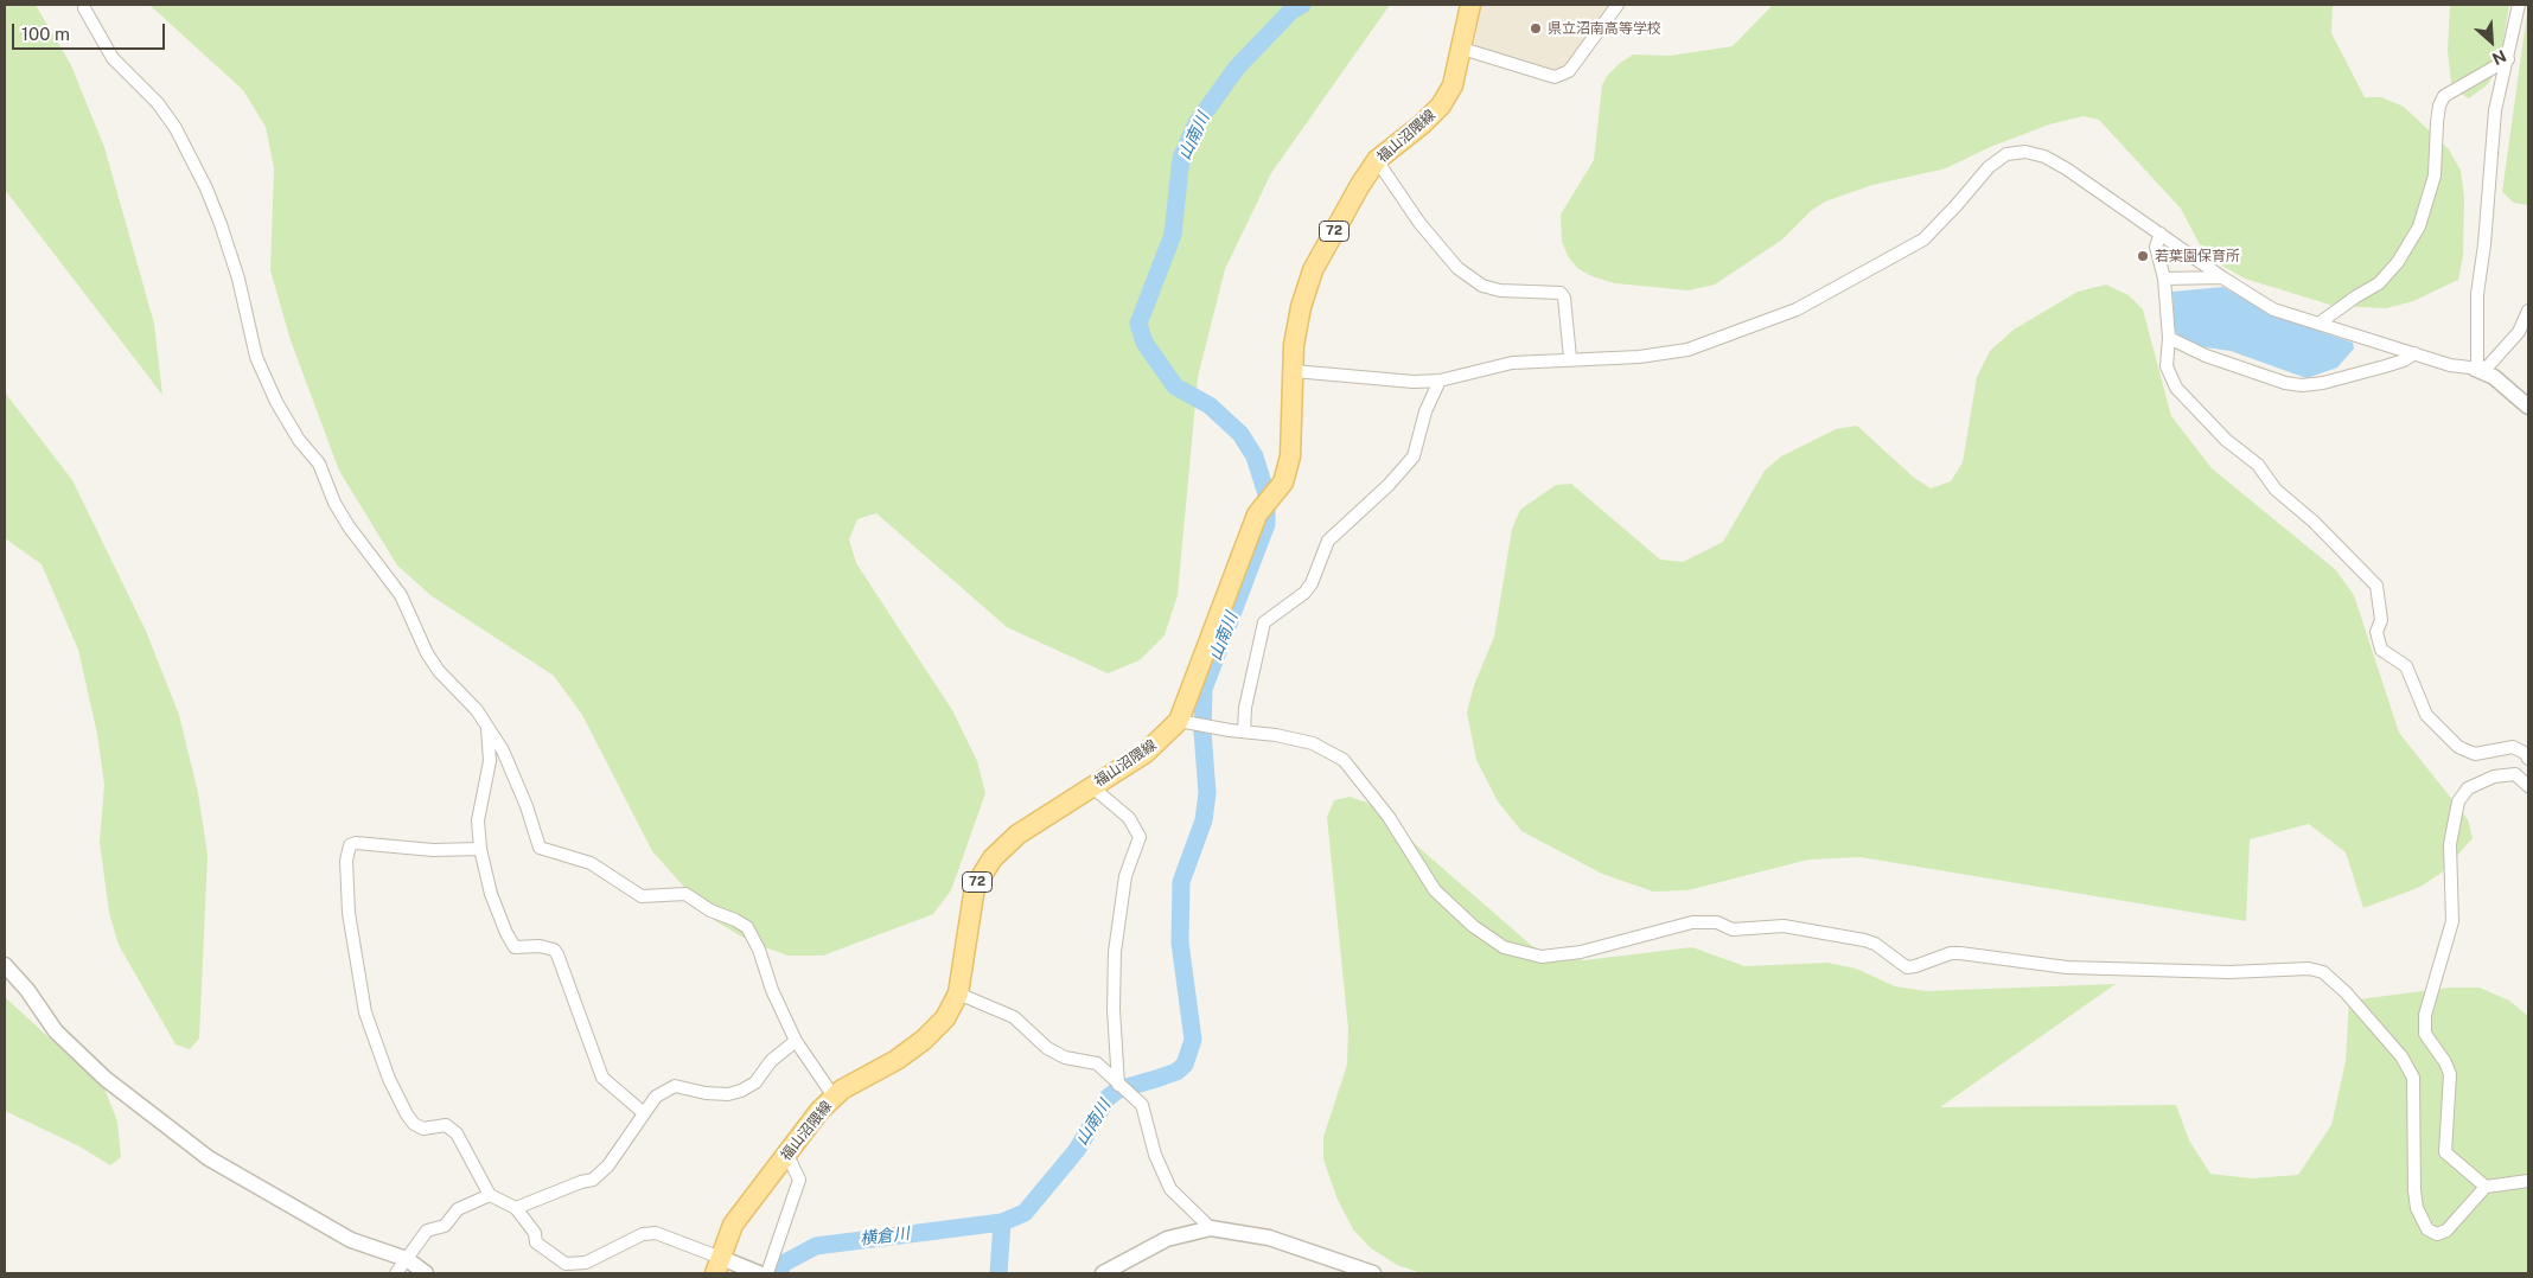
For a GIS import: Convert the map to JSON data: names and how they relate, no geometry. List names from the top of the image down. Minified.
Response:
{"streets":{"main road":["福山沼隈線","72"]},"water":["山南川","横倉川"],"places":["県立沼南高等学校","若葉園保育所"],"scale_bar":"100 m","north":"bottom right"}
